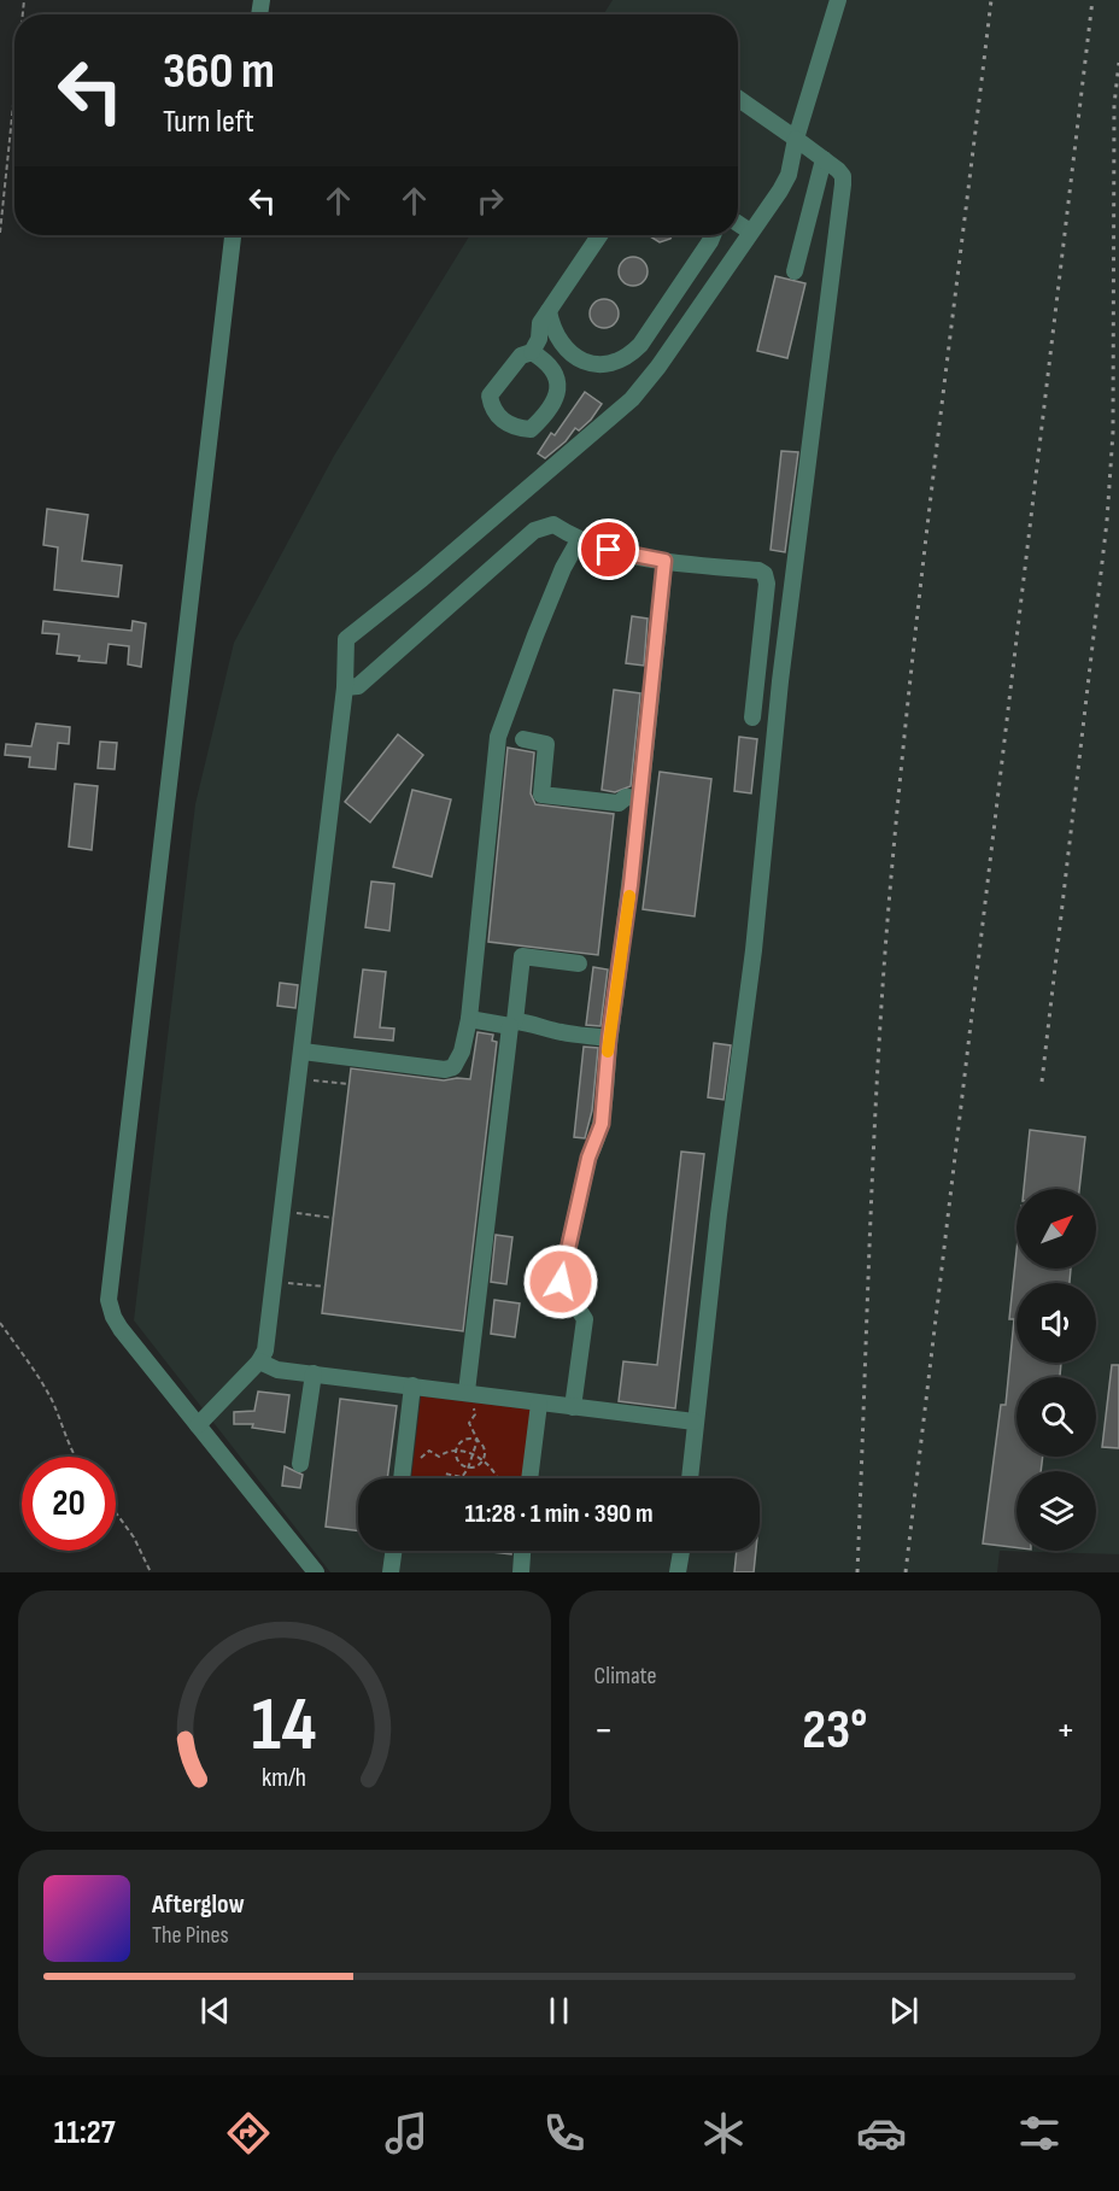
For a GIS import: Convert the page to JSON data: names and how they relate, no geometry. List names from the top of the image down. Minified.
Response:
{"north":"top right","page":{"turn":["360 m","Turn left"],"limit":"20","trip":"11:28 · 1 min · 390 m","tile":"Climate","heat":["−","23°","+"],"song":["Afterglow","The Pines"],"tabs":"11:27","gauge":["14","km/h"]}}
